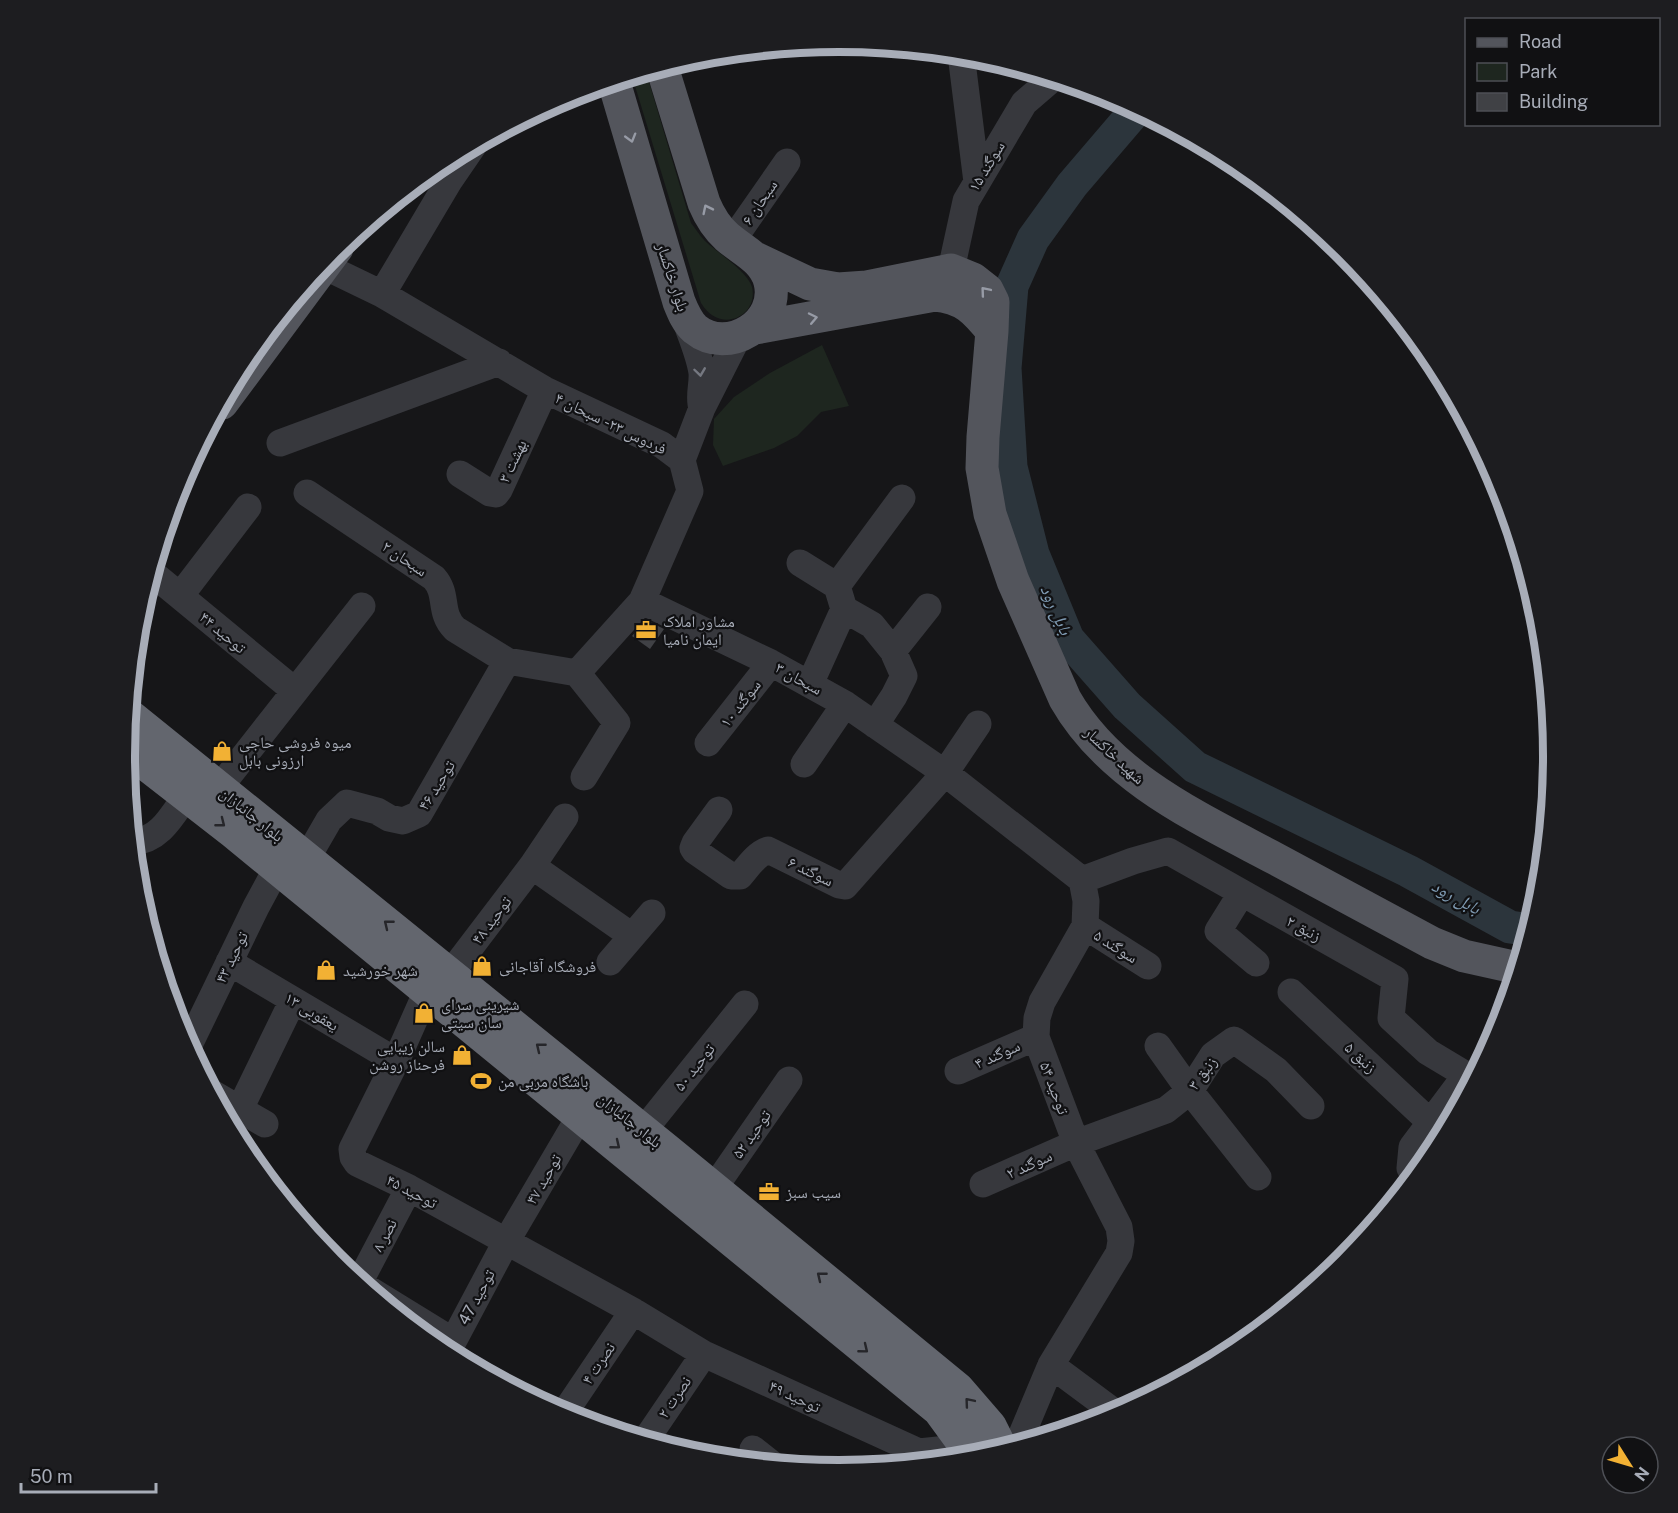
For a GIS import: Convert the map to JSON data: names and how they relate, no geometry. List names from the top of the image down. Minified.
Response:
{"streets":{"highway":["بلوار جانبازان"],"main road":["بلوار خاکسار","شهید خاکسار"],"street":["سوگند ۱۵","سبحان ۶","فردوس ۲۳ - سبحان ۴","بهشت ۳","سبحان ۲","توحید ۴۴","سبحان ۳","سوگند ۱۰","توحید ۴۶","سوگند ۶","توحید ۴۸","زنبق ۲","سوگند ۵","توحید ۴۳","یعقوبی ۱۳","سوگند ۴","زنبق ۵","توحید ۵۰","زنبق ۳","توحید ۵۴","توحید ۵۲","سوگند ۲","توحید ۴۷","توحید ۴۵","نصر ۸","توحید 47","نصرت ۴","توحید ۴۹","نصرت ۲"]},"crossings":[["سوگند ۱۵","شهید خاکسار"],["بلوار خاکسار","شهید خاکسار"],["فردوس ۲۳ - سبحان ۴","بهشت ۳"],["فردوس ۲۳ - سبحان ۴","سبحان ۳"],["سبحان ۲","توحید ۴۶"],["سبحان ۳","سوگند ۱۰"],["سبحان ۳","سوگند ۶"],["توحید ۴۶","بلوار جانبازان"],["توحید ۴۶","توحید ۴۳"],["بلوار جانبازان","توحید ۴۸"],["بلوار جانبازان","توحید ۴۳"],["بلوار جانبازان","توحید ۵۰"],["بلوار جانبازان","توحید ۵۲"],["بلوار جانبازان","توحید ۴۷"],["بلوار جانبازان","توحید ۴۵"],["توحید ۴۸","توحید ۴۵"],["زنبق ۲","توحید ۵۴"],["سوگند ۵","توحید ۵۴"],["توحید ۴۳","یعقوبی ۱۳"],["یعقوبی ۱۳","توحید ۴۵"],["سوگند ۴","توحید ۵۴"],["زنبق ۳","توحید ۵۴"],["زنبق ۳","سوگند ۲"],["توحید ۵۴","سوگند ۲"],["توحید ۴۷","توحید ۴۵"],["توحید ۴۷","توحید 47"],["توحید ۴۵","نصر ۸"],["توحید ۴۵","توحید 47"],["توحید ۴۵","نصرت ۴"],["توحید ۴۵","توحید ۴۹"],["نصرت ۴","توحید ۴۹"],["توحید ۴۹","نصرت ۲"]],"water":["بابل رود"],"places":{"office":["مشاور املاک ایمان نامیا","سیب سبز"],"shop":["میوه فروشی حاجی ارزونی بابل","فروشگاه آقاجانی","شهر خورشید","شیرینی سرای سان سیتی","سالن زیبایی فرحناز روشن"],"sports":["باشگاه مربی من"]},"legend":["Road","Park","Building"],"scale_bar":"50 m","north":"bottom right"}
